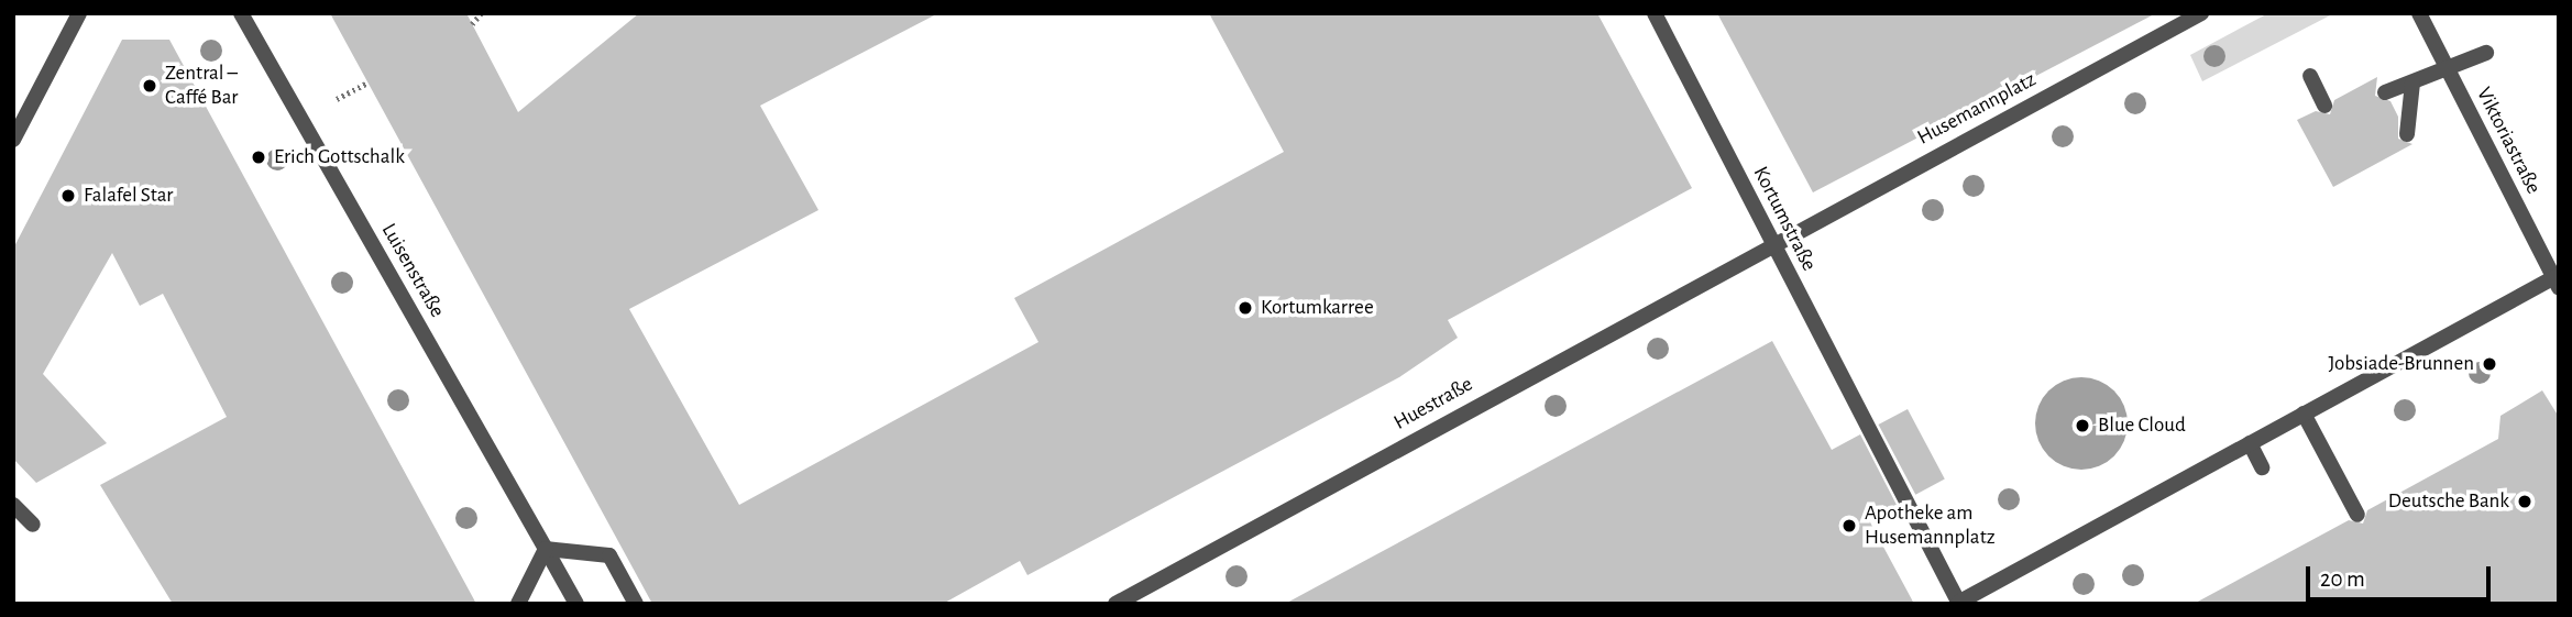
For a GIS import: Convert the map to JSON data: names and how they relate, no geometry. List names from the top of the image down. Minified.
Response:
{"streets":{"street":["Husemannplatz","Viktoriastraße","Kortumstraße","Luisenstraße","Huestraße"]},"crossings":[["Husemannplatz","Kortumstraße"],["Husemannplatz","Huestraße"],["Kortumstraße","Huestraße"]],"places":["Zentral – Caffé Bar","Erich Gottschalk","Falafel Star","Kortumkarree","Jobsiade-Brunnen","Blue Cloud","Deutsche Bank","Apotheke am Husemannplatz"],"scale_bar":"20 m"}
